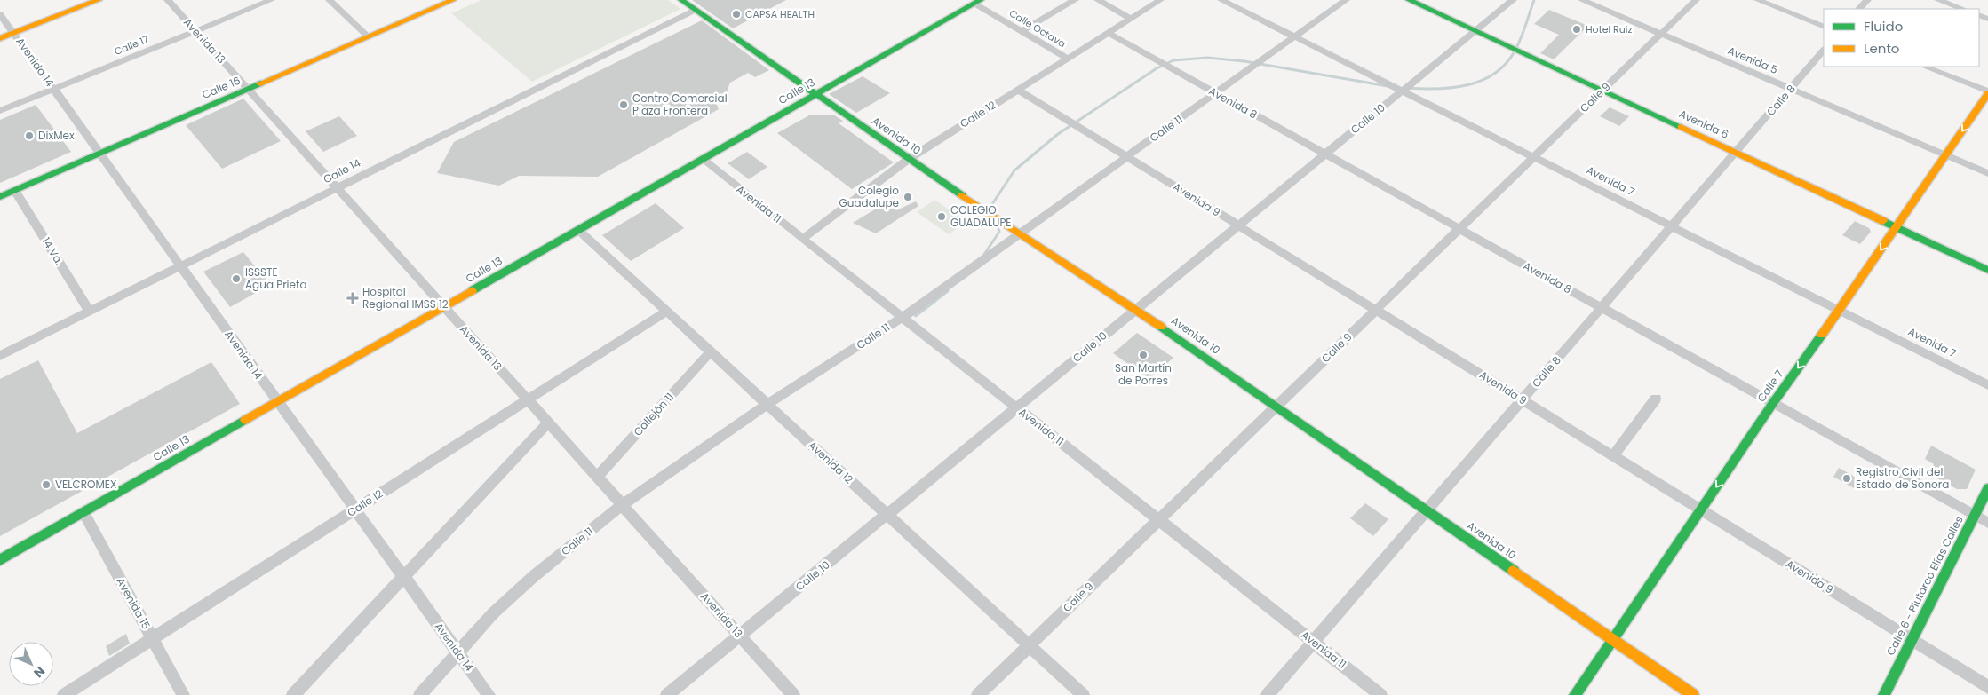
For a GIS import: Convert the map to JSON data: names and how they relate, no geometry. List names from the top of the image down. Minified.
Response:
{"streets":{"street":["Calle Octava","Avenida 13","Calle 17","Avenida 5","Avenida 14","Calle 16","Calle 13","Calle 9","Calle 8","Avenida 8","Calle 12","Calle 10","Avenida 6","Calle 11","Avenida 10","Calle 14","Avenida 7","Avenida 9","Avenida 11","14 Va.","Calle 7","Callejón 11","Avenida 12","Calle 6 - Plutarco Elías Calles","Avenida 15"]},"crossings":[["Calle Octava","Calle 13"],["Calle Octava","Calle 12"],["Avenida 13","Calle 17"],["Avenida 13","Calle 16"],["Avenida 13","Calle 13"],["Avenida 13","Calle 12"],["Avenida 13","Calle 10"],["Avenida 13","Calle 11"],["Avenida 13","Calle 14"],["Avenida 13","Callejón 11"],["Calle 17","Avenida 14"],["Avenida 5","Calle 9"],["Avenida 5","Calle 8"],["Avenida 5","Calle 7"],["Avenida 14","Calle 16"],["Avenida 14","Calle 13"],["Avenida 14","Calle 12"],["Avenida 14","Calle 11"],["Avenida 14","Calle 14"],["Calle 16","14 Va."],["Calle 13","Avenida 10"],["Calle 13","Avenida 11"],["Calle 13","Avenida 12"],["Calle 13","Avenida 15"],["Calle 9","Avenida 8"],["Calle 9","Avenida 6"],["Calle 9","Avenida 10"],["Calle 9","Avenida 7"],["Calle 9","Avenida 9"],["Calle 9","Avenida 11"],["Calle 9","Avenida 12"],["Calle 8","Avenida 8"],["Calle 8","Avenida 6"],["Calle 8","Avenida 10"],["Calle 8","Avenida 7"],["Calle 8","Avenida 9"],["Calle 8","Avenida 11"],["Avenida 8","Calle 12"],["Avenida 8","Calle 10"],["Avenida 8","Calle 11"],["Avenida 8","Calle 7"],["Avenida 8","Calle 6 - Plutarco Elías Calles"],["Calle 12","Avenida 10"],["Calle 12","Avenida 9"],["Calle 12","Avenida 11"],["Calle 12","Avenida 12"],["Calle 12","Avenida 15"],["Calle 10","Avenida 6"],["Calle 10","Avenida 10"],["Calle 10","Avenida 7"],["Calle 10","Avenida 9"],["Calle 10","Avenida 11"],["Calle 10","Avenida 12"],["Avenida 6","Calle 7"],["Calle 11","Avenida 10"],["Calle 11","Avenida 7"],["Calle 11","Avenida 9"],["Calle 11","Avenida 11"],["Calle 11","Avenida 12"],["Avenida 10","Calle 14"],["Avenida 10","Calle 7"],["Calle 14","14 Va."],["Avenida 7","Calle 7"],["Avenida 9","Calle 7"],["Avenida 9","Calle 6 - Plutarco Elías Calles"],["Callejón 11","Avenida 12"]],"one_way":["Calle 7"],"places":{"other":["CAPSA HEALTH","Hotel Ruiz","Centro Comercial Plaza Frontera","DixMex","Colegio Guadalupe","COLEGIO GUADALUPE","ISSSTE Agua Prieta","San Martín de Porres","Registro Civil del Estado de Sonora","VELCROMEX"],"health":["Hospital Regional IMSS 12"]},"legend":["Fluido","Lento"],"north":"bottom right"}
